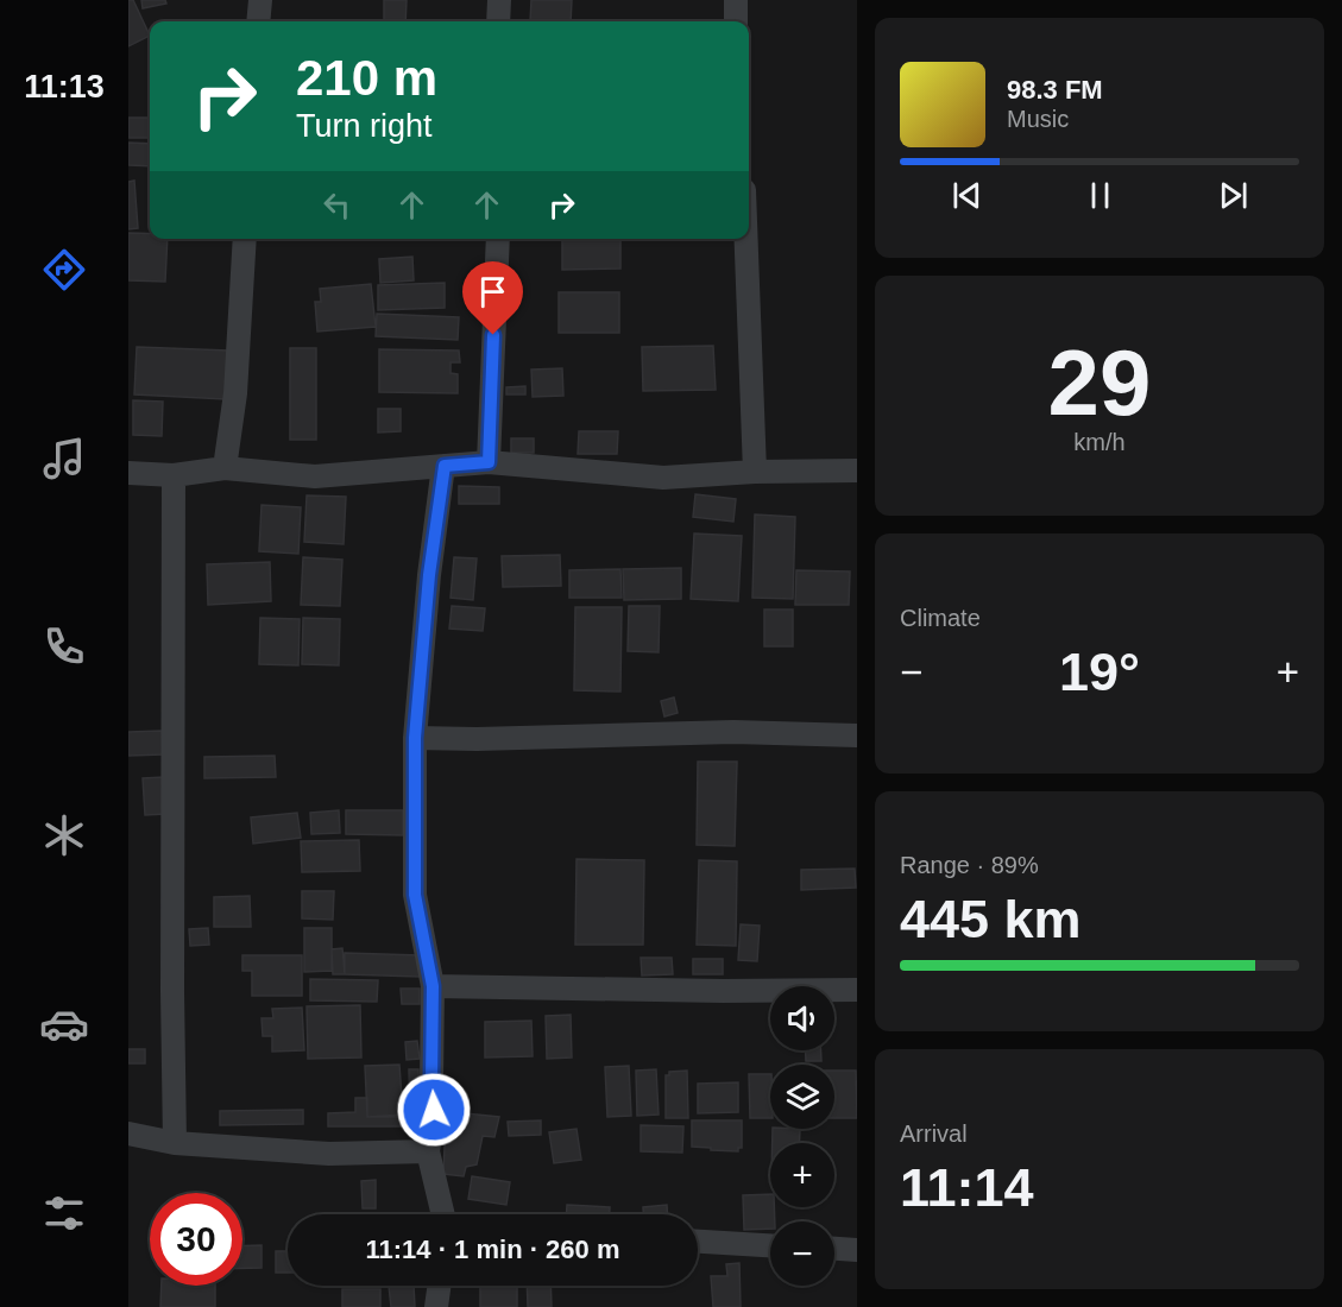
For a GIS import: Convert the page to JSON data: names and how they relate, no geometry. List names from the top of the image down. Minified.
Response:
{"page":{"tabs":"11:13","turn":["210 m","Turn right"],"song":["98.3 FM","Music"],"tile":[["29","km/h"],"Climate",["Range · 89%","445 km"],["Arrival","11:14"]],"heat":["−","19°","+"],"map_buttons":["+","−"],"limit":"30","trip":"11:14 · 1 min · 260 m"}}
